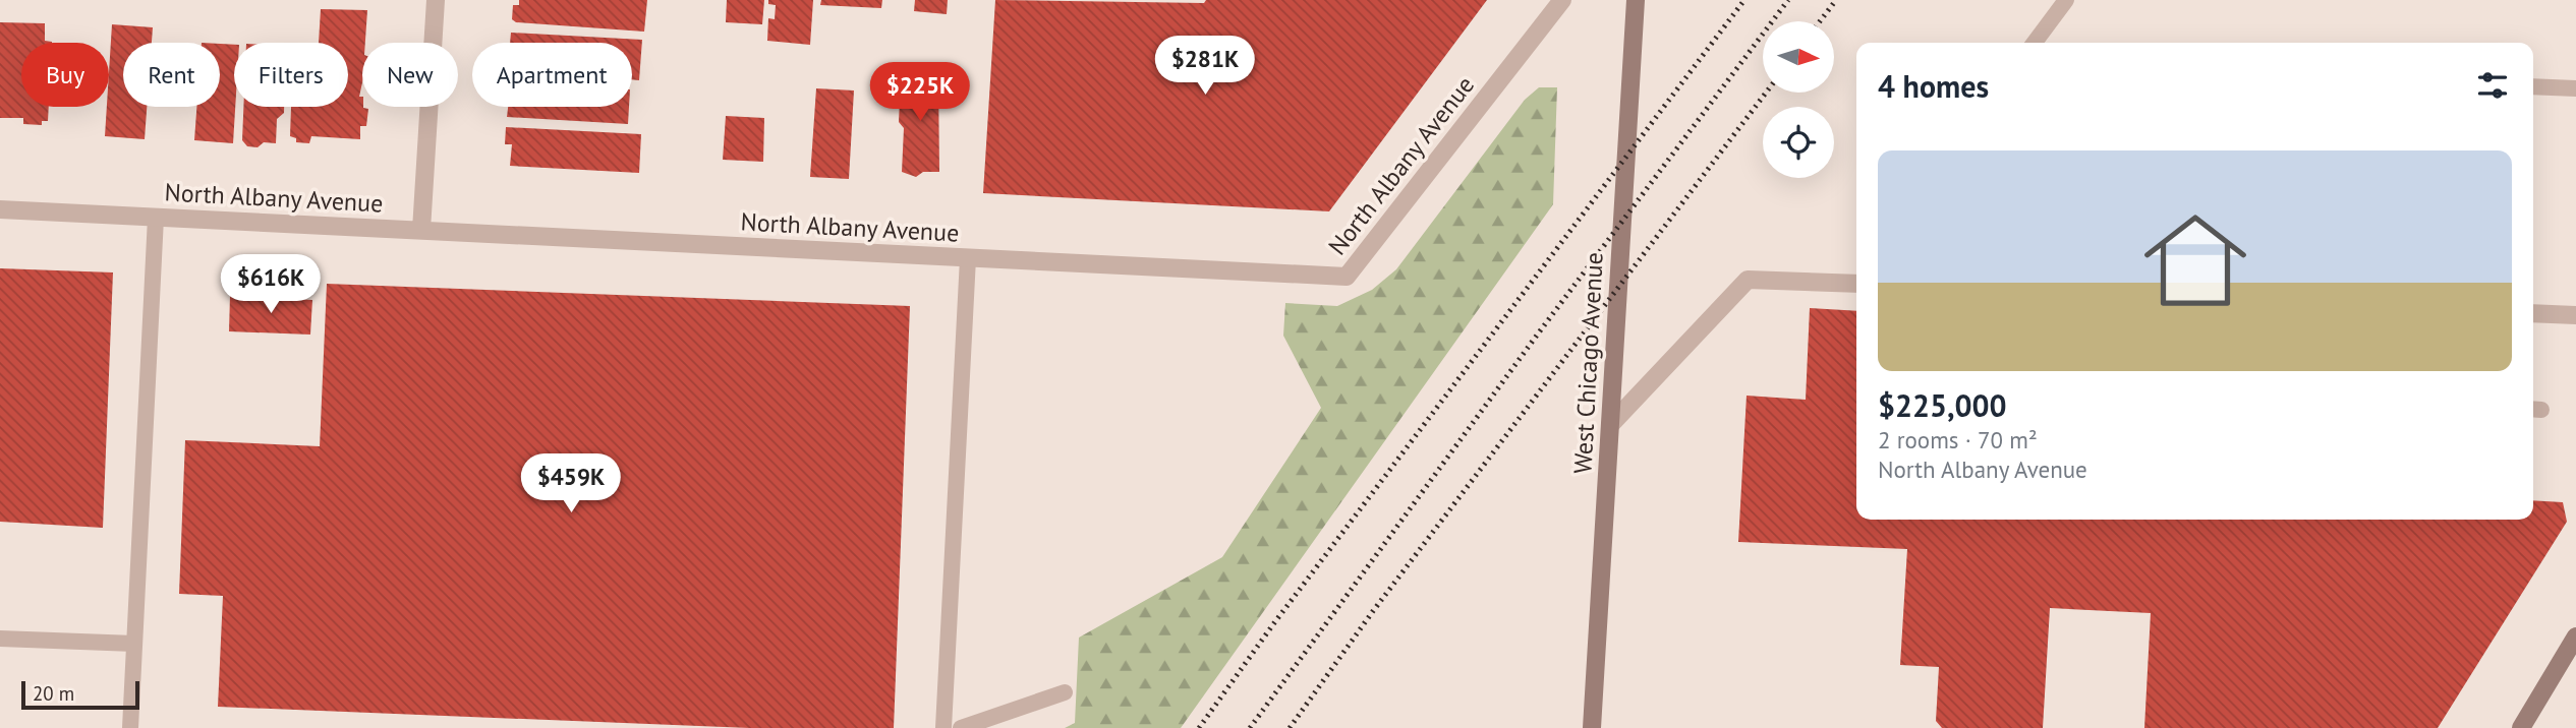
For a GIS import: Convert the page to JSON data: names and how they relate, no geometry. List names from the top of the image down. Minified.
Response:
{"streets":{"main road":["West Chicago Avenue"],"street":["North Albany Avenue"]},"scale_bar":"20 m","north":"right","page":{"price":["$281K","$225K","$616K","$459K"],"chip":["Buy","Rent","Filters","New","Apartment"],"heading":"4 homes","list":[{"name":"$225,000","note":"2 rooms · 70 m² · North Albany Avenue"}],"scale":"20 m"}}
